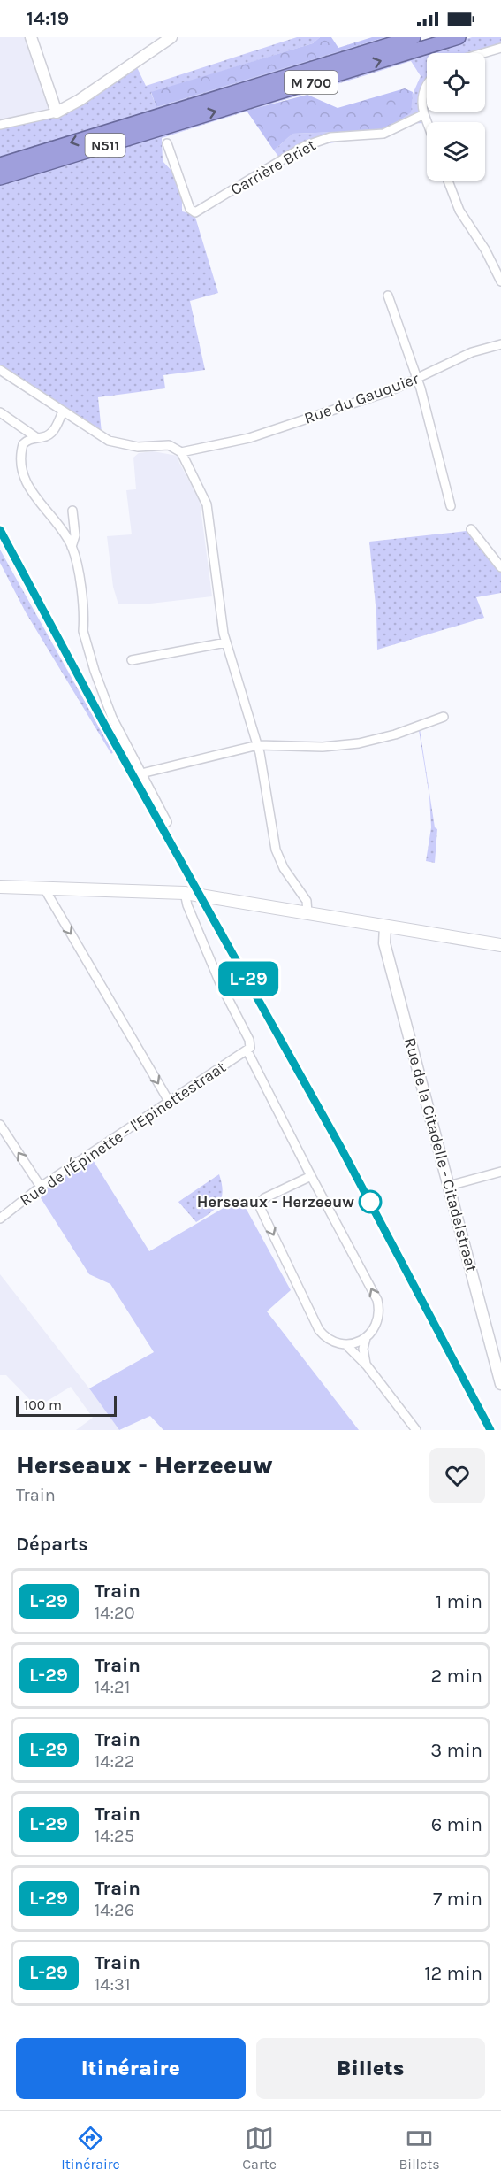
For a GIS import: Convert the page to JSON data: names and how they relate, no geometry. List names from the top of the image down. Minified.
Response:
{"streets":{"highway":["M 700","N511"],"street":["Carrière Briet","Rue du Gauquier","Rue de l'Épinette - l'Epinettestraat","Rue de la Citadelle - Citadelstraat"]},"crossings":[["M 700","N511"]],"places":["Herseaux - Herzeeuw"],"scale_bar":"100 m","page":{"status":"14:19","on_map":"L-29","scale":"100 m","heading":[["Herseaux - Herzeeuw","Train"],"Départs"],"list":[{"mark":"L-29","name":"Train","note":"14:20","value":"1 min"},{"mark":"L-29","name":"Train","note":"14:21","value":"2 min"},{"mark":"L-29","name":"Train","note":"14:22","value":"3 min"},{"mark":"L-29","name":"Train","note":"14:25","value":"6 min"},{"mark":"L-29","name":"Train","note":"14:26","value":"7 min"},{"mark":"L-29","name":"Train","note":"14:31","value":"12 min"}],"buttons":["Itinéraire","Billets"],"tabs":["Itinéraire","Carte","Billets"]}}
